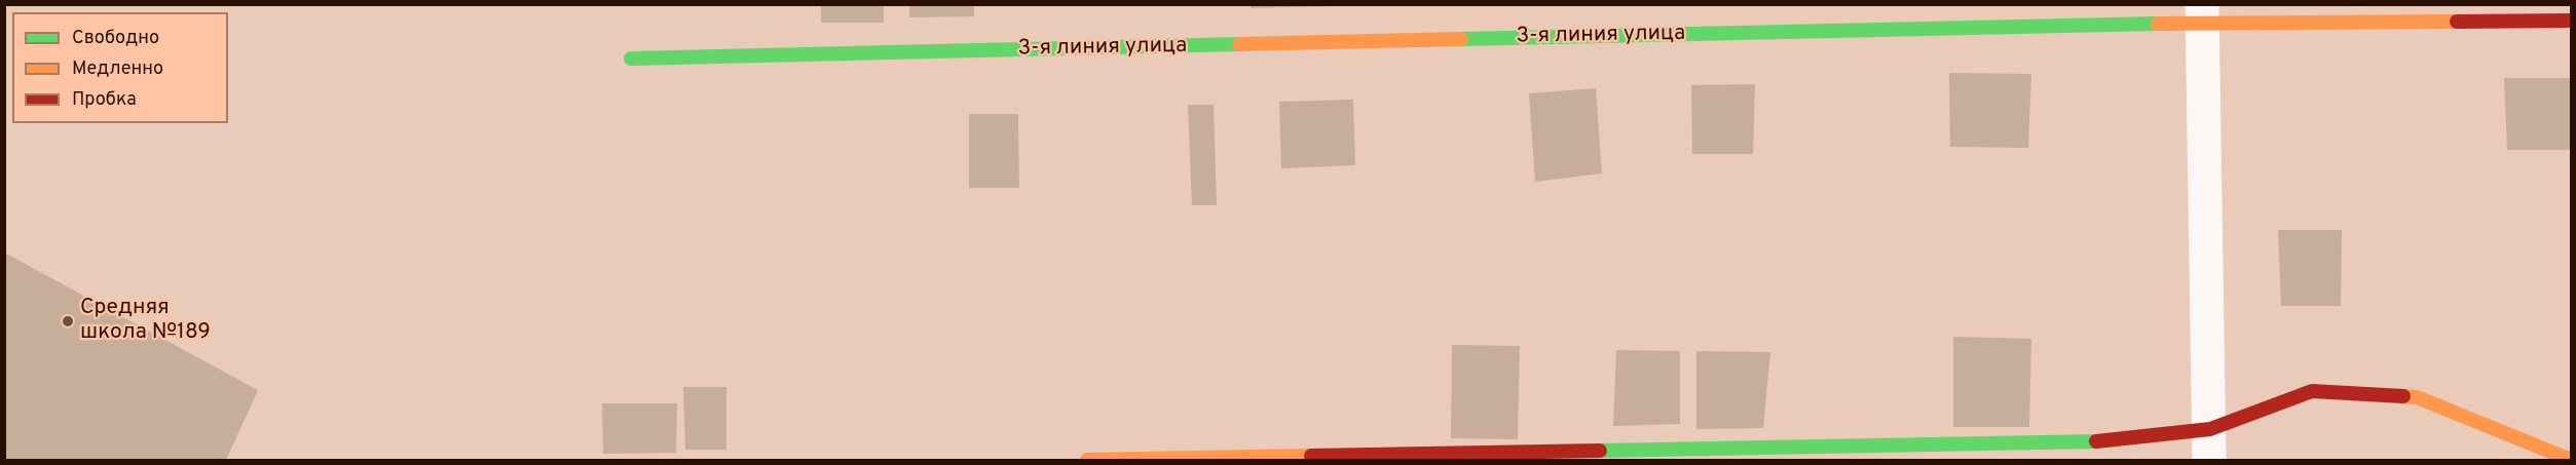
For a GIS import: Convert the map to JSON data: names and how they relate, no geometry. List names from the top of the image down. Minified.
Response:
{"streets":{"street":["3-я линия улица"]},"places":["Средняя школа №189"],"legend":["Свободно","Медленно","Пробка"]}
